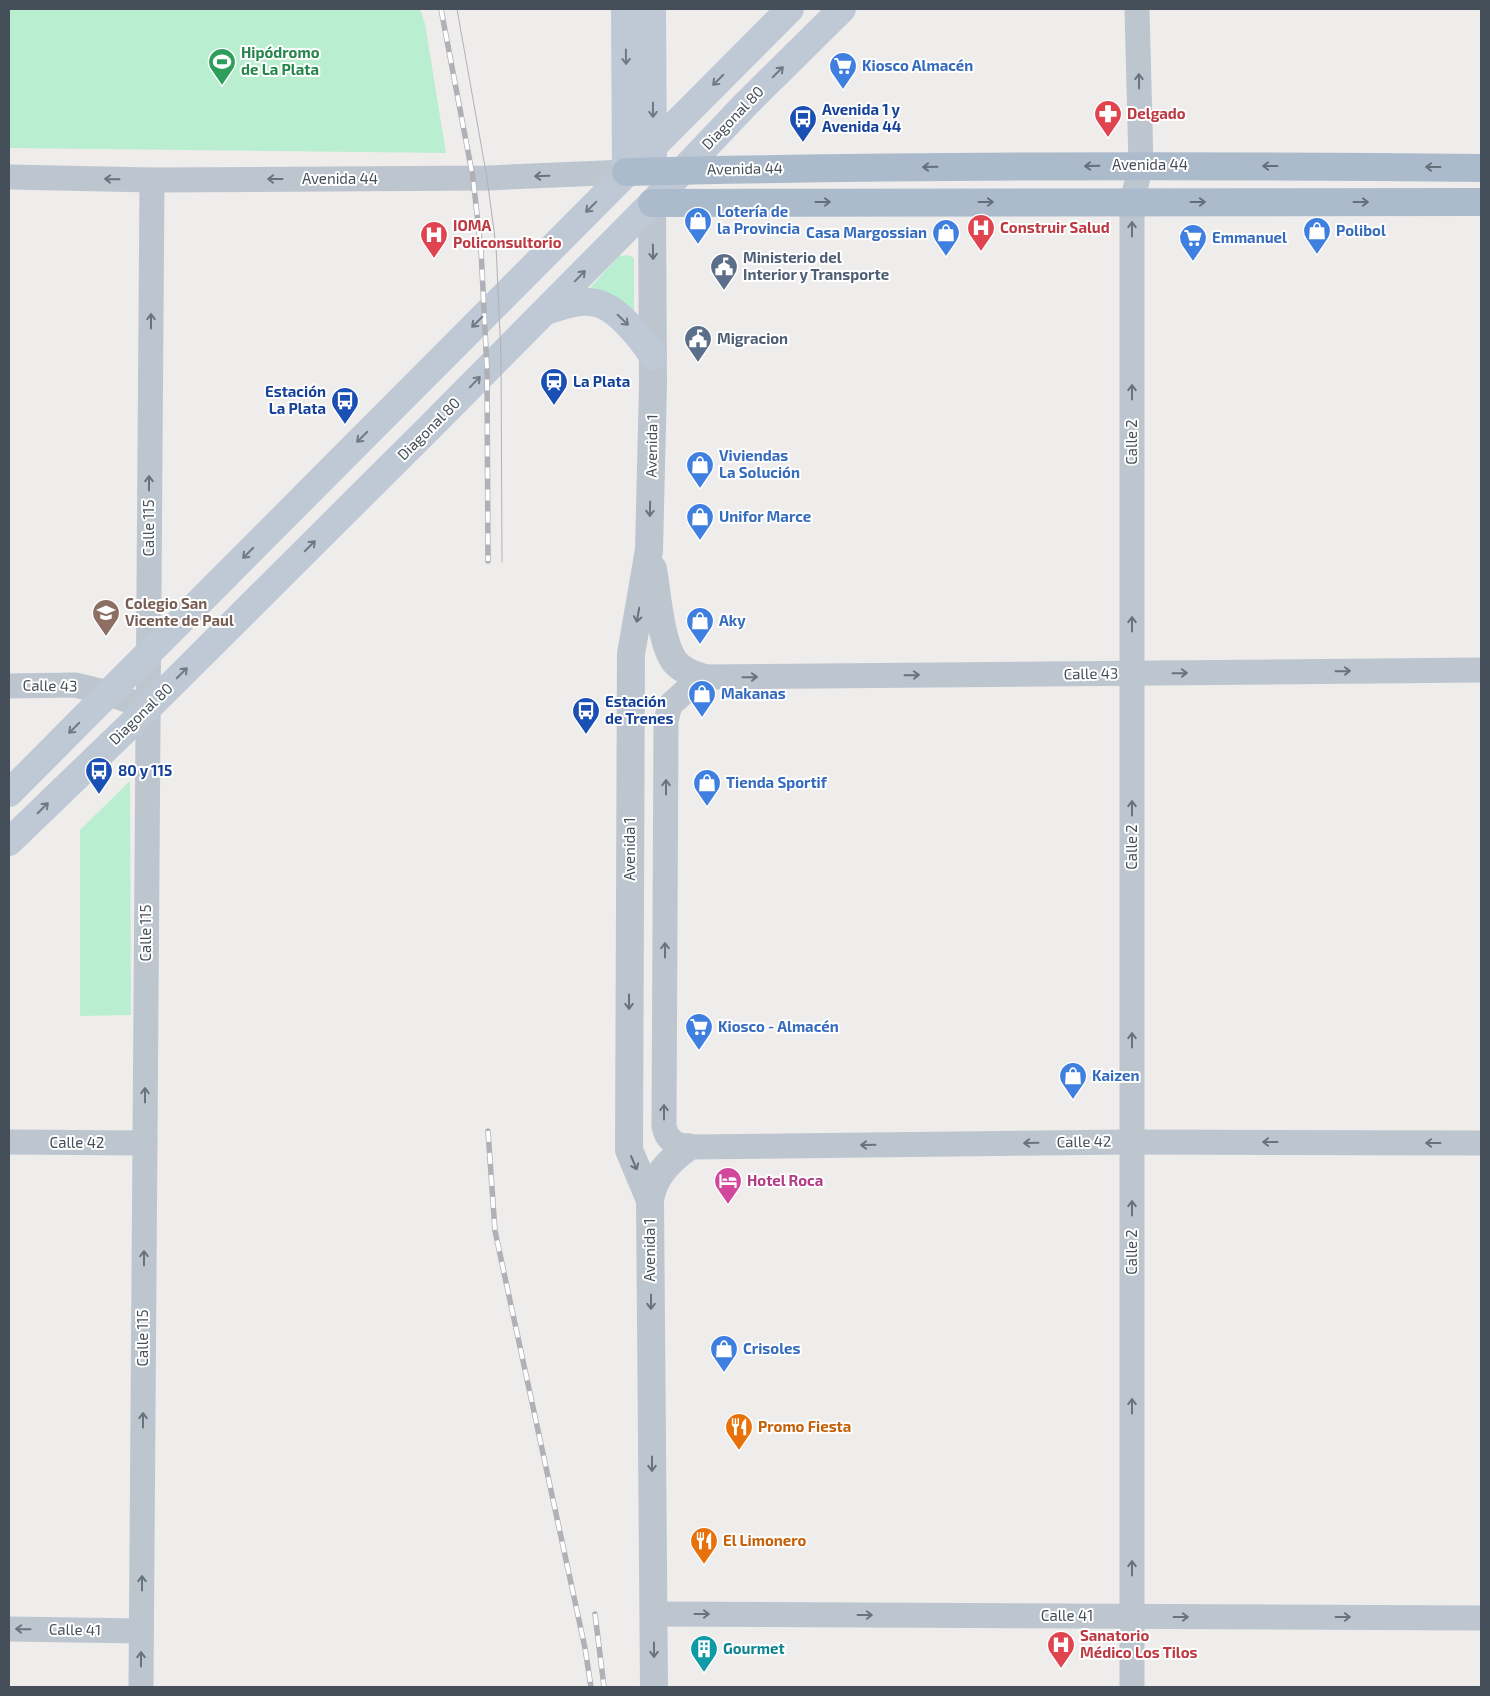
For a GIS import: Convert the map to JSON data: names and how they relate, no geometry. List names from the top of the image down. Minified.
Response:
{"streets":{"main road":["Diagonal 80","Avenida 44","Avenida 1"],"street":["Calle 2","Calle 115","Calle 43","Calle 42","Calle 41"]},"crossings":[["Diagonal 80","Avenida 44"],["Diagonal 80","Avenida 1"],["Diagonal 80","Calle 115"],["Diagonal 80","Calle 43"],["Avenida 44","Calle 2"],["Avenida 44","Avenida 1"],["Avenida 44","Calle 115"],["Calle 2","Calle 43"],["Calle 2","Calle 42"],["Calle 2","Calle 41"],["Avenida 1","Calle 41"],["Calle 115","Calle 43"],["Calle 115","Calle 42"],["Calle 115","Calle 41"]],"one_way":["Calle 2","Avenida 1","Calle 115","Calle 43","Calle 42"],"places":{"sports":["Hipódromo de La Plata"],"supermarket":["Kiosco Almacén","Emmanuel","Kiosco - Almacén"],"pharmacy":["Delgado"],"bus stop":["Avenida 1 y Avenida 44","Estación La Plata","Estación de Trenes","80 y 115"],"shop":["Lotería de la Provincia","Polibol","Casa Margossian","Viviendas La Solución","Unifor Marce","Aky","Makanas","Tienda Sportif","Kaizen","Crisoles"],"hospital":["Construir Salud","IOMA Policonsultorio","Sanatorio Médico Los Tilos"],"public building":["Ministerio del Interior y Transporte","Migracion"],"station":["La Plata"],"school or university":["Colegio San Vicente de Paul"],"hotel":["Hotel Roca"],"restaurant":["Promo Fiesta","El Limonero"],"building":["Gourmet"]}}
